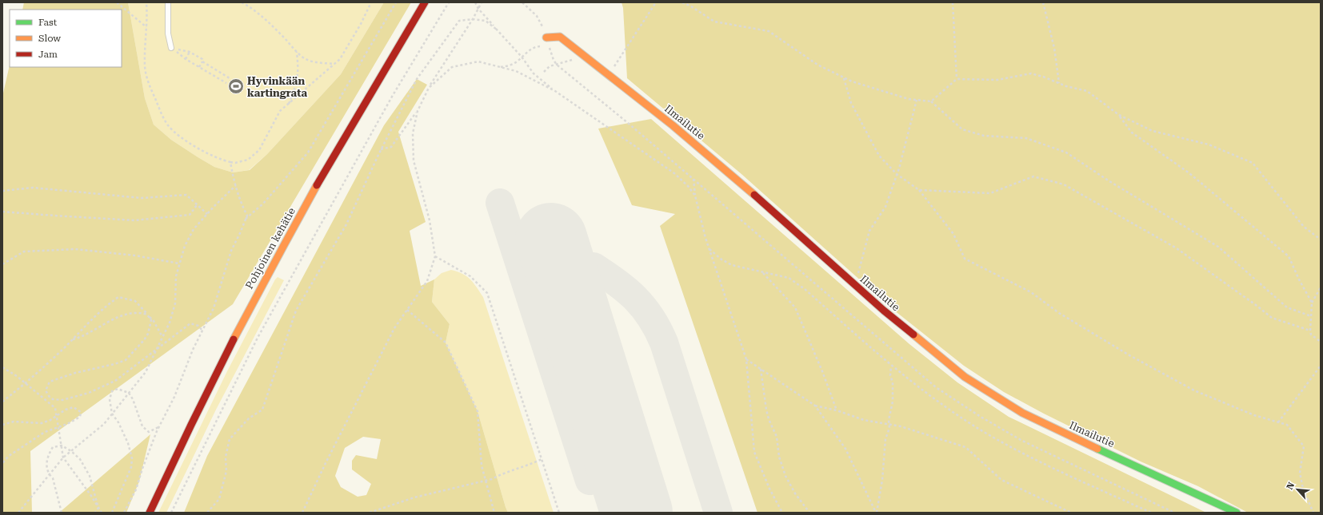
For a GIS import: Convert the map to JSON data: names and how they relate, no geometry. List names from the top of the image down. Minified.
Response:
{"streets":{"street":["Ilmailutie","Pohjoinen kehätie"]},"places":{"sports":["Hyvinkään kartingrata"]},"legend":["Fast","Slow","Jam"],"north":"top left"}
